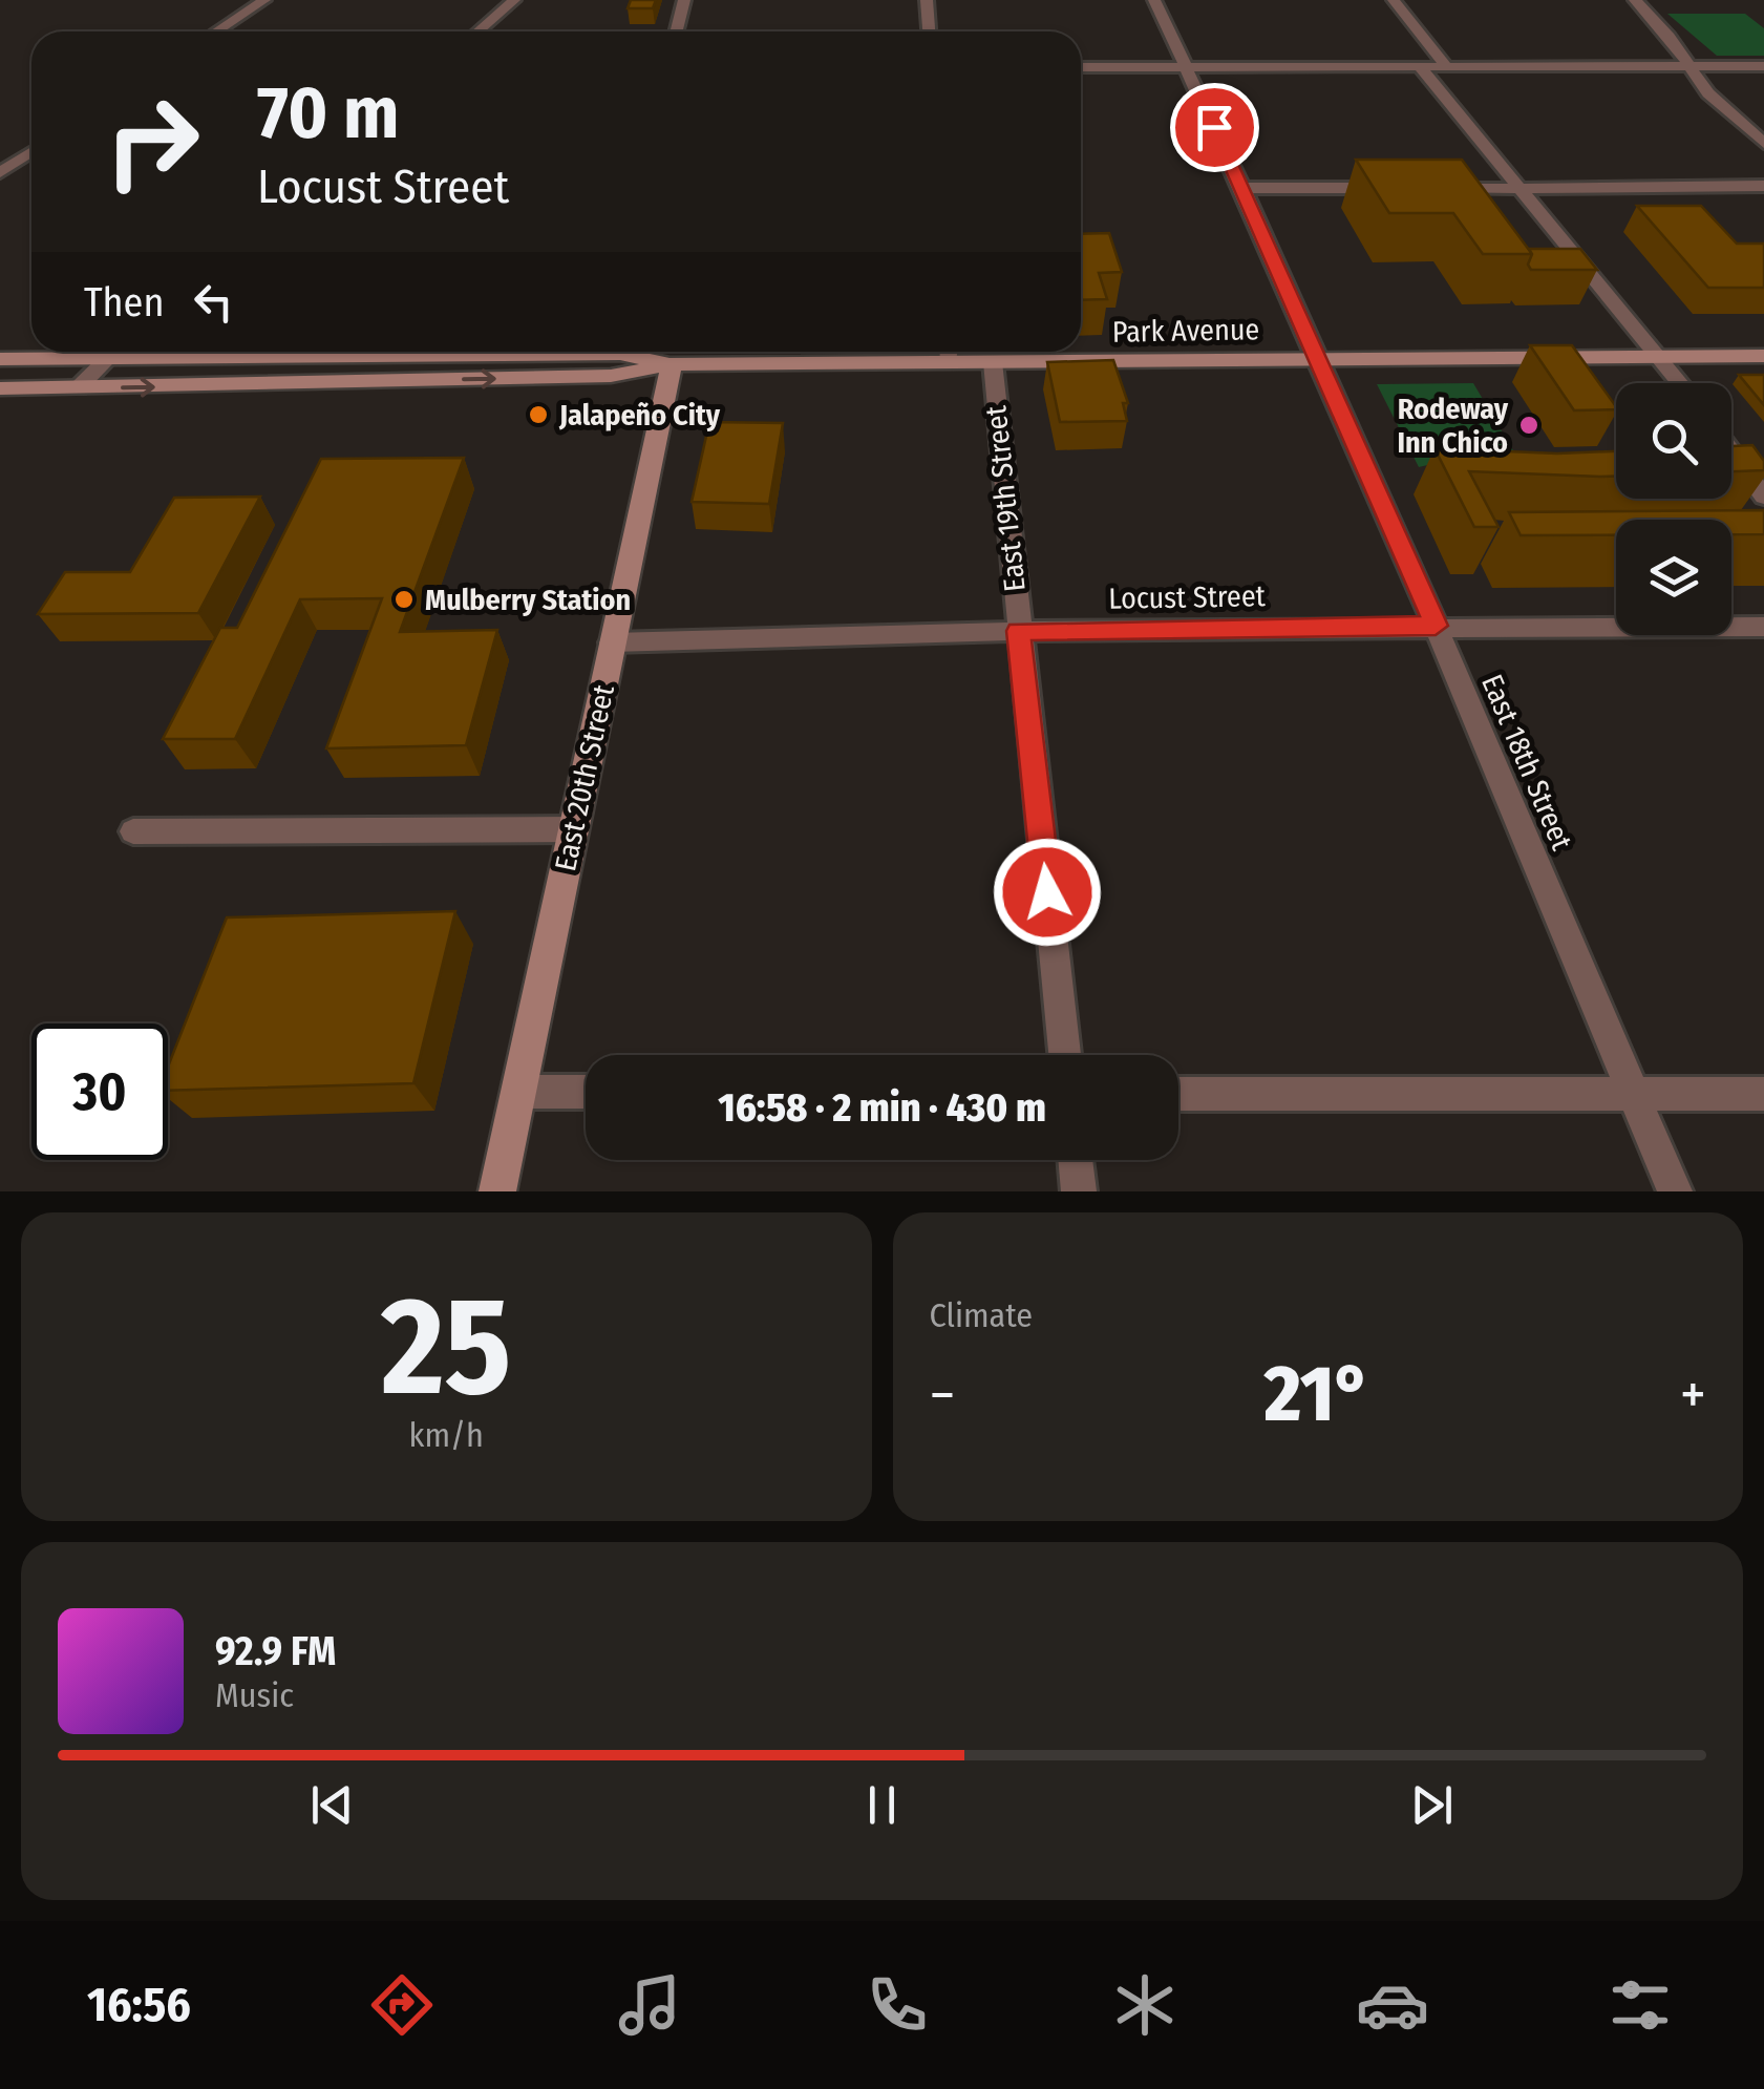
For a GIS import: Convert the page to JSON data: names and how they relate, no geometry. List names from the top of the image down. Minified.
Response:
{"streets":{"main road":["Park Avenue","East 20th Street"],"street":["East 19th Street","Locust Street","East 18th Street"]},"crossings":[["Park Avenue","East 19th Street"],["Park Avenue","East 18th Street"],["Park Avenue","East 20th Street"],["East 19th Street","Locust Street"],["Locust Street","East 18th Street"],["Locust Street","East 20th Street"]],"places":["Jalapeño City","Rodeway Inn Chico","Mulberry Station"],"page":{"turn":["70 m","Locust Street"],"then":"Then","limit":"30","trip":"16:58 · 2 min · 430 m","tile":[["25","km/h"],"Climate"],"heat":["−","21°","+"],"song":["92.9 FM","Music"],"tabs":"16:56"}}
